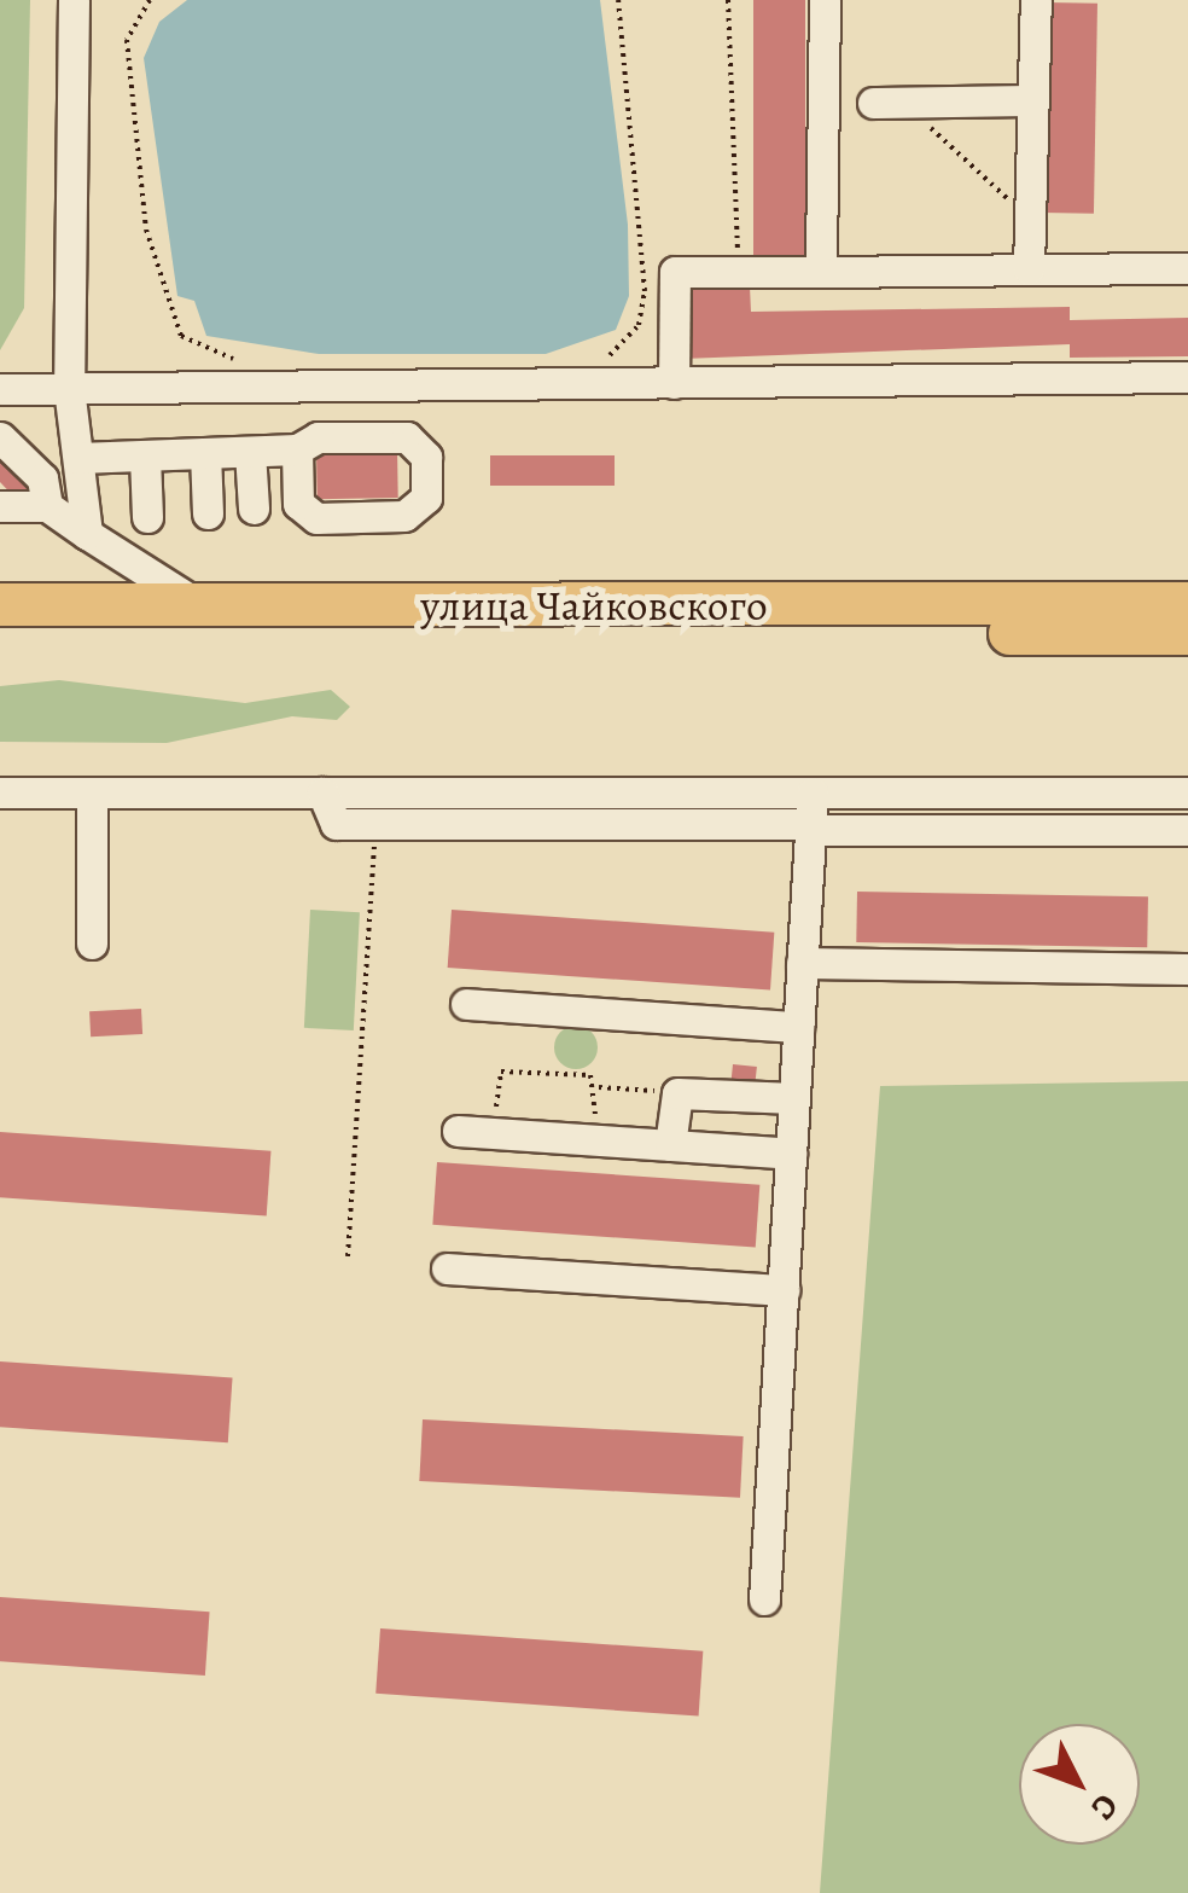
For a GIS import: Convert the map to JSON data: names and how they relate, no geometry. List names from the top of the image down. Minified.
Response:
{"streets":{"highway":["улица Чайковского"]},"north":"bottom right"}
